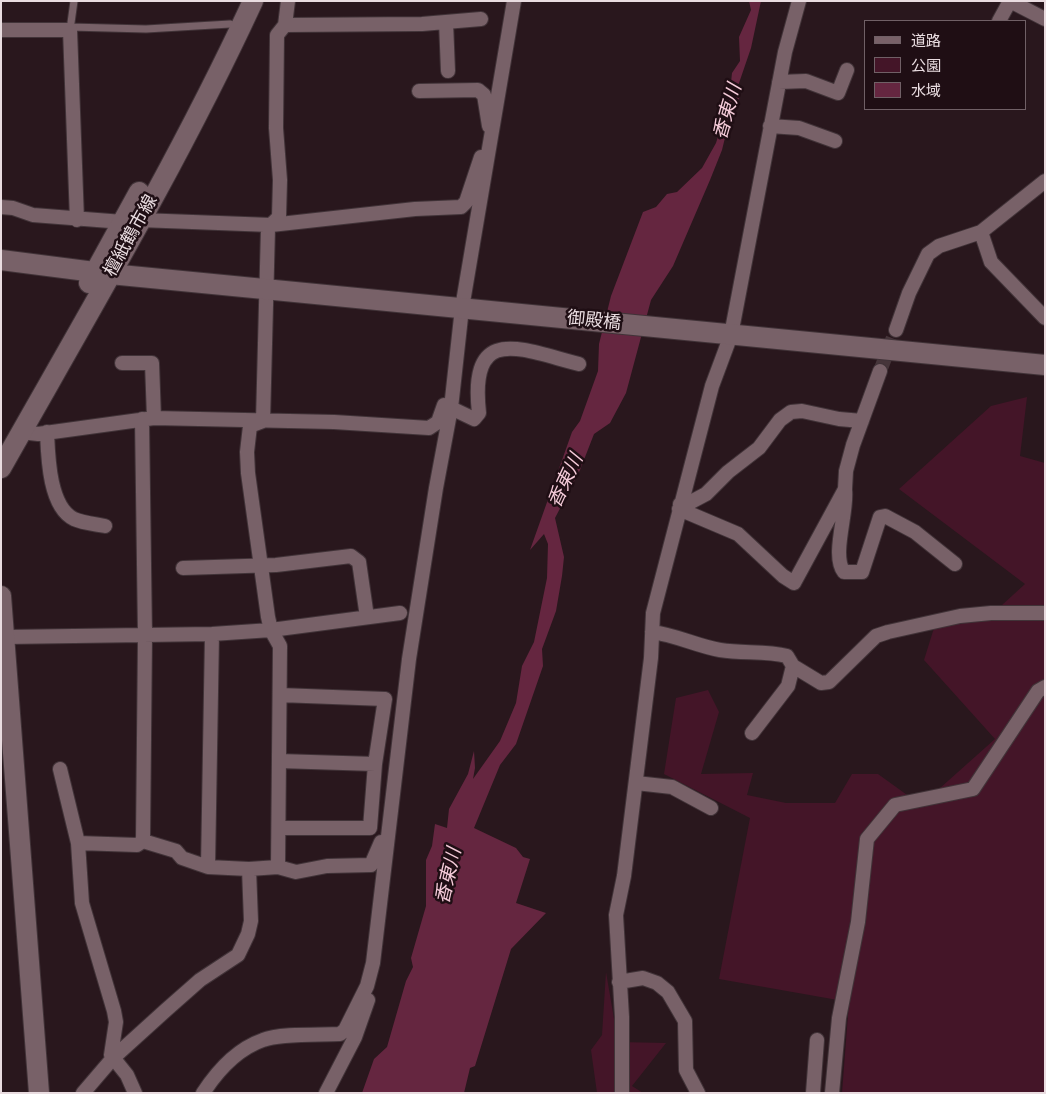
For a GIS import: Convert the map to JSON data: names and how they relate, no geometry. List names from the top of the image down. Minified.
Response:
{"streets":{"street":["檀紙鶴市線","御殿橋"]},"crossings":[["檀紙鶴市線","御殿橋"]],"water":["香東川"],"legend":["道路","公園","水域"]}
